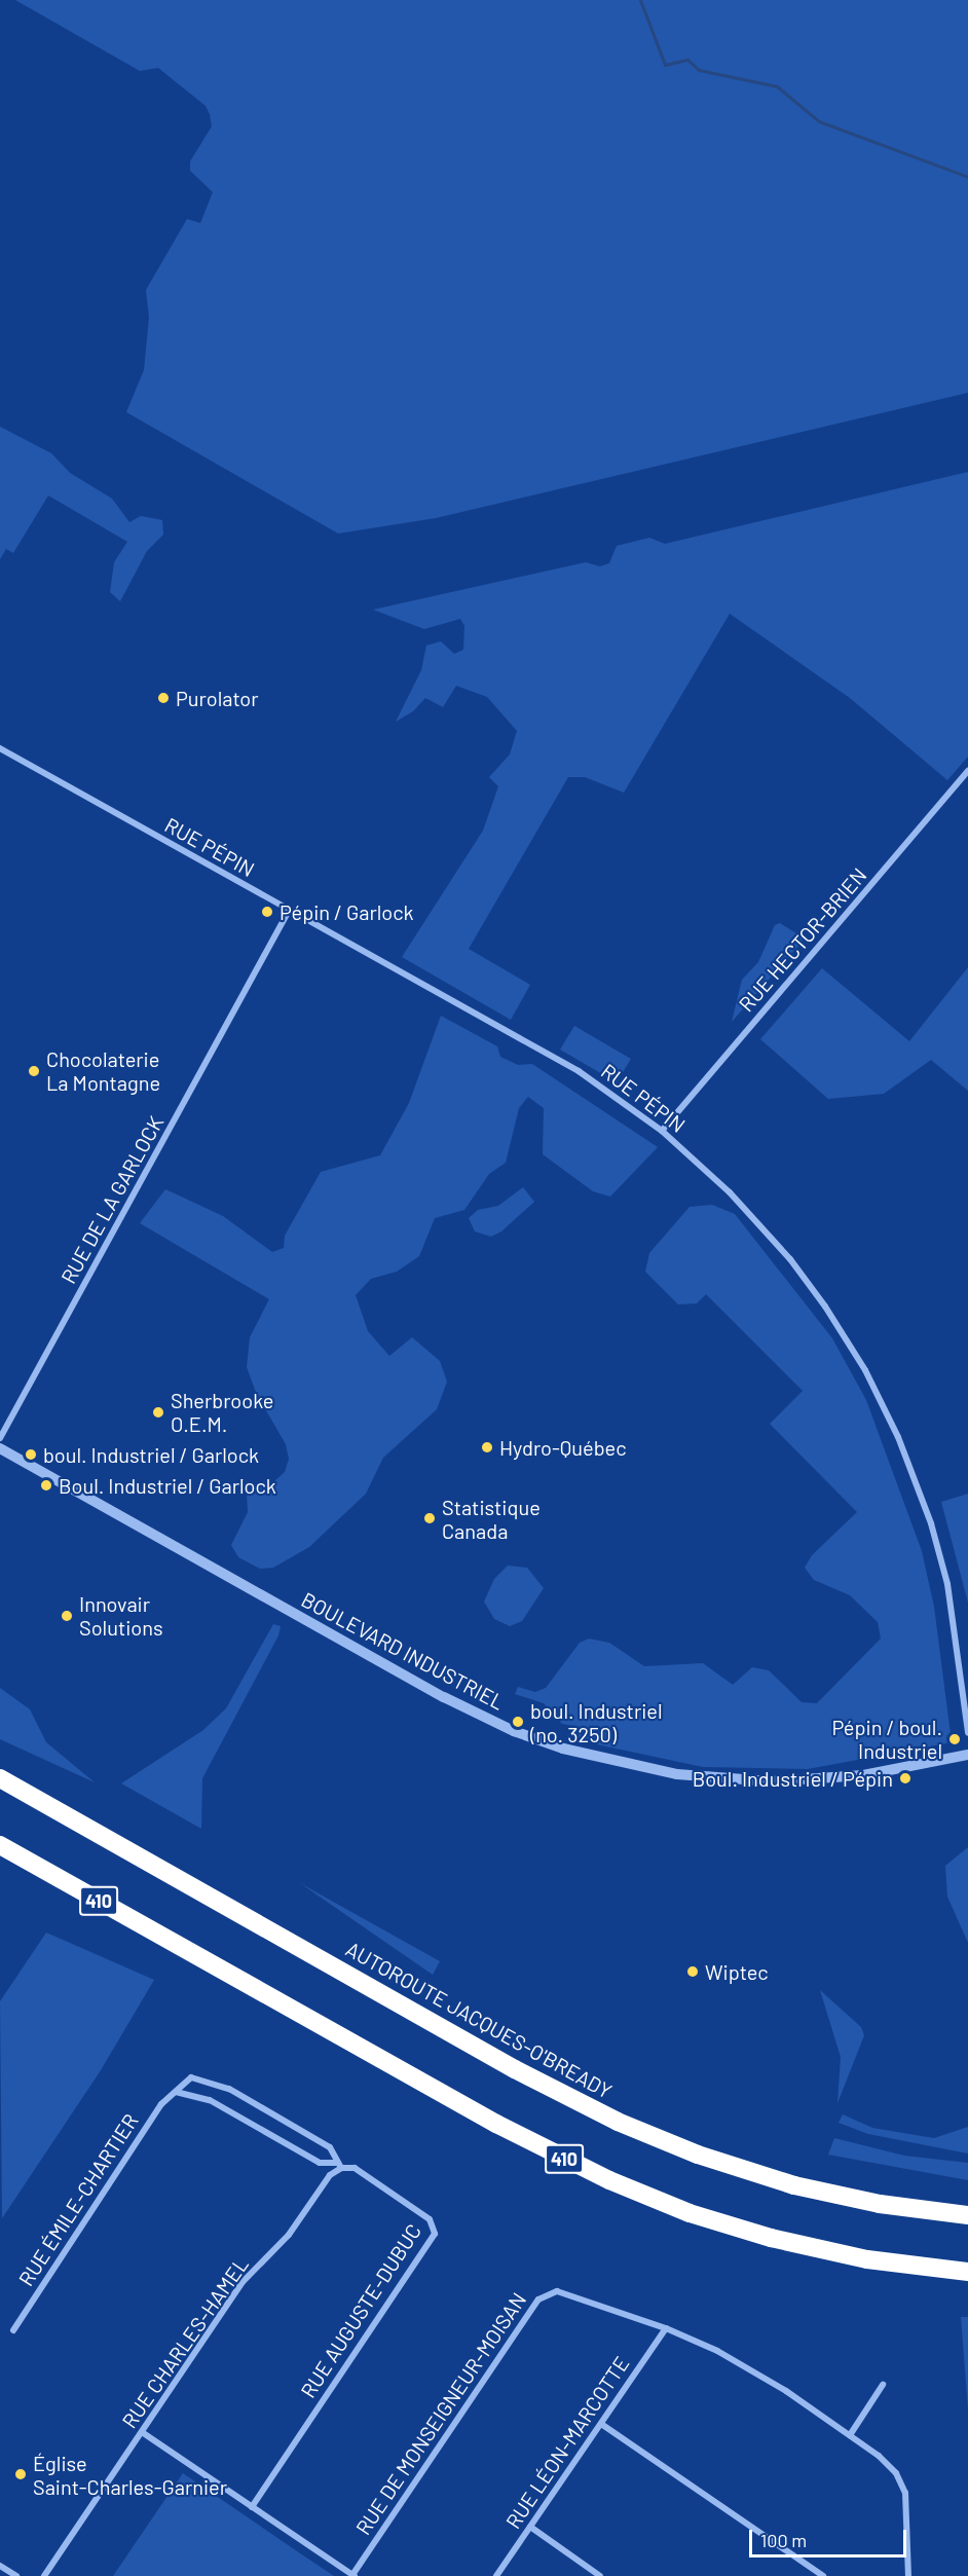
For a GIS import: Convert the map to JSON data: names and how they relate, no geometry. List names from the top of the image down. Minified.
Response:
{"streets":{"highway":["410","AUTOROUTE JACQUES-O'BREADY"],"street":["RUE PÉPIN","RUE HECTOR-BRIEN","RUE DE LA GARLOCK","BOULEVARD INDUSTRIEL","RUE ÉMILE-CHARTIER","RUE AUGUSTE-DUBUC","RUE CHARLES-HAMEL","RUE DE MONSEIGNEUR-MOISAN","RUE LÉON-MARCOTTE"]},"crossings":[["RUE PÉPIN","RUE HECTOR-BRIEN"],["RUE PÉPIN","RUE DE LA GARLOCK"],["RUE ÉMILE-CHARTIER","RUE AUGUSTE-DUBUC"],["RUE ÉMILE-CHARTIER","RUE CHARLES-HAMEL"],["RUE AUGUSTE-DUBUC","RUE CHARLES-HAMEL"],["RUE DE MONSEIGNEUR-MOISAN","RUE LÉON-MARCOTTE"]],"places":["Purolator","Pépin / Garlock","Chocolaterie La Montagne","Sherbrooke O.E.M.","Hydro-Québec","boul. Industriel / Garlock","Boul. Industriel / Garlock","Statistique Canada","Innovair Solutions","boul. Industriel (no. 3250)","Pépin / boul. Industriel","Boul. Industriel / Pépin","Wiptec","Église Saint-Charles-Garnier"],"scale_bar":"100 m"}
